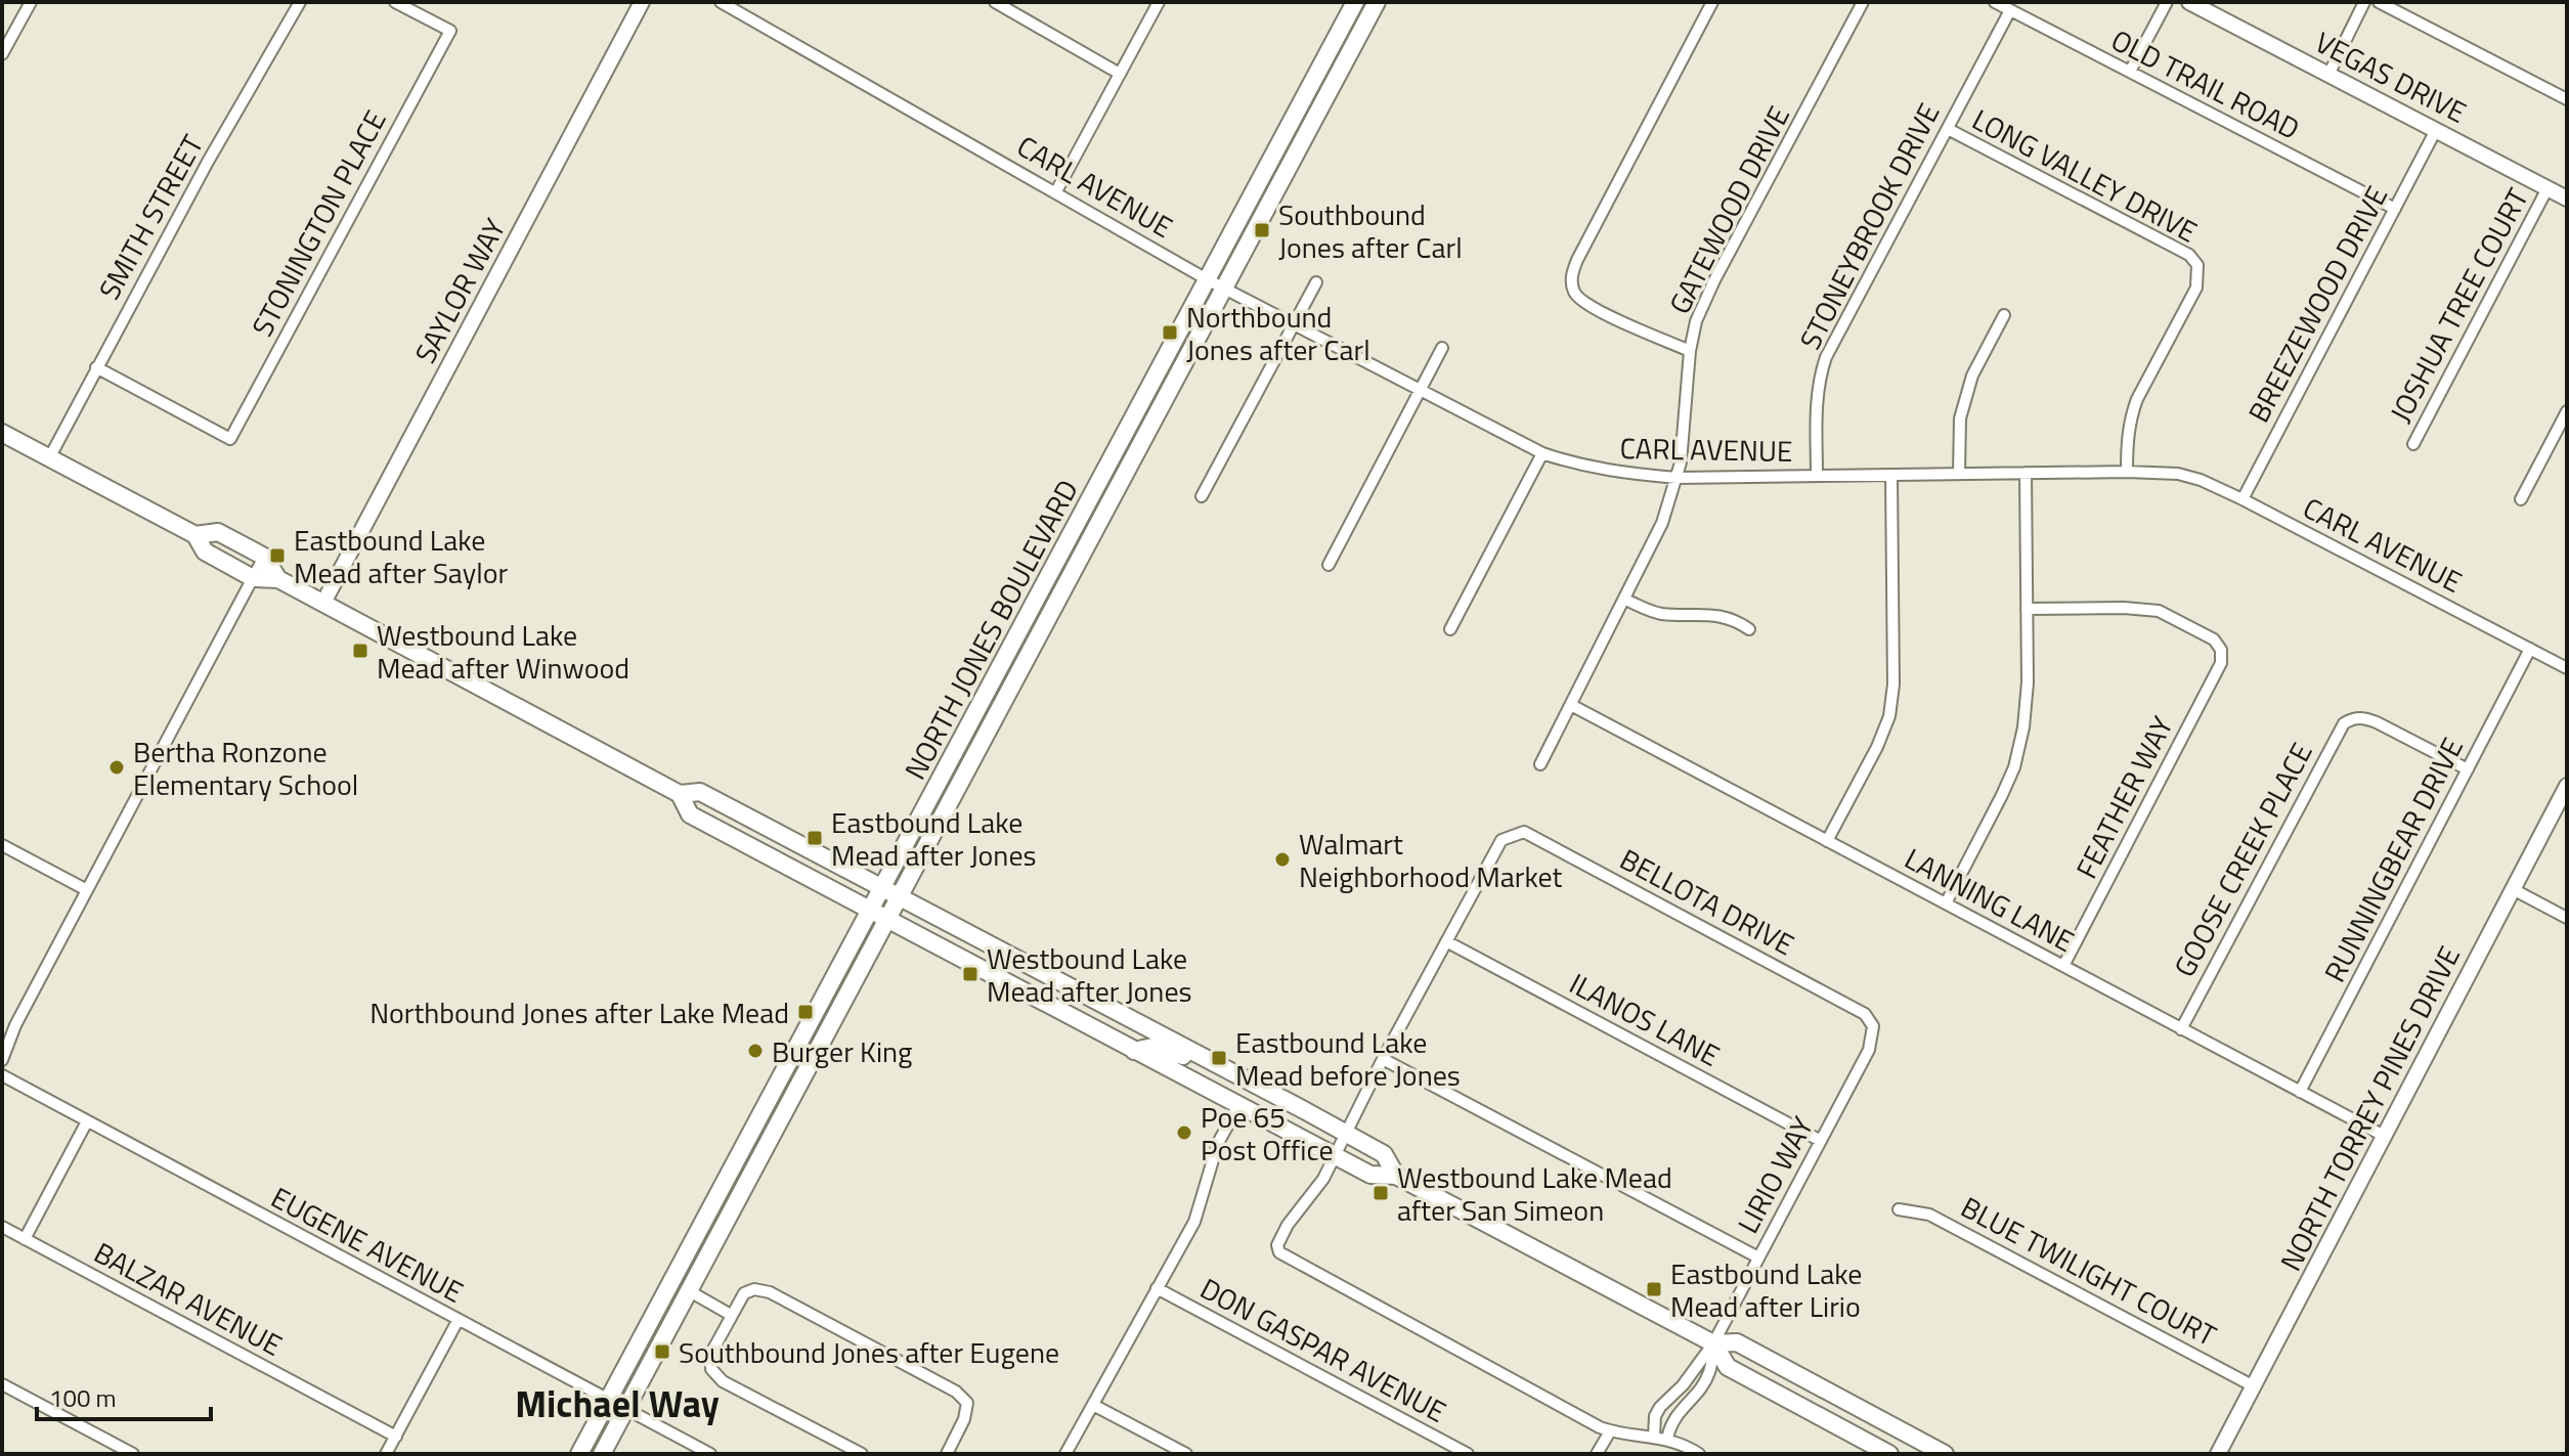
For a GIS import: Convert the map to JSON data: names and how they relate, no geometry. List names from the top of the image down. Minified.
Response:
{"streets":{"main road":["VEGAS DRIVE","SAYLOR WAY","NORTH JONES BOULEVARD","NORTH TORREY PINES DRIVE"],"street":["OLD TRAIL ROAD","LONG VALLEY DRIVE","CARL AVENUE","GATEWOOD DRIVE","SMITH STREET","STONINGTON PLACE","STONEYBROOK DRIVE","BREEZEWOOD DRIVE","JOSHUA TREE COURT","FEATHER WAY","GOOSE CREEK PLACE","RUNNINGBEAR DRIVE","LANNING LANE","BELLOTA DRIVE","ILANOS LANE","LIRIO WAY","EUGENE AVENUE","BLUE TWILIGHT COURT","BALZAR AVENUE","DON GASPAR AVENUE"]},"crossings":[["VEGAS DRIVE","BREEZEWOOD DRIVE"],["VEGAS DRIVE","JOSHUA TREE COURT"],["OLD TRAIL ROAD","STONEYBROOK DRIVE"],["OLD TRAIL ROAD","BREEZEWOOD DRIVE"],["LONG VALLEY DRIVE","CARL AVENUE"],["LONG VALLEY DRIVE","STONEYBROOK DRIVE"],["CARL AVENUE","GATEWOOD DRIVE"],["CARL AVENUE","STONEYBROOK DRIVE"],["CARL AVENUE","BREEZEWOOD DRIVE"],["CARL AVENUE","NORTH JONES BOULEVARD"],["CARL AVENUE","RUNNINGBEAR DRIVE"],["GATEWOOD DRIVE","LANNING LANE"],["SMITH STREET","STONINGTON PLACE"],["NORTH JONES BOULEVARD","EUGENE AVENUE"],["FEATHER WAY","LANNING LANE"],["GOOSE CREEK PLACE","RUNNINGBEAR DRIVE"],["GOOSE CREEK PLACE","LANNING LANE"],["RUNNINGBEAR DRIVE","LANNING LANE"],["LANNING LANE","NORTH TORREY PINES DRIVE"],["BELLOTA DRIVE","ILANOS LANE"],["BELLOTA DRIVE","LIRIO WAY"],["ILANOS LANE","LIRIO WAY"],["NORTH TORREY PINES DRIVE","BLUE TWILIGHT COURT"]],"districts":["Michael Way"],"places":{"transit":["Southbound Jones after Carl","Northbound Jones after Carl","Eastbound Lake Mead after Saylor","Westbound Lake Mead after Winwood","Eastbound Lake Mead after Jones","Westbound Lake Mead after Jones","Northbound Jones after Lake Mead","Eastbound Lake Mead before Jones","Westbound Lake Mead after San Simeon","Eastbound Lake Mead after Lirio","Southbound Jones after Eugene"],"other":["Bertha Ronzone Elementary School","Walmart Neighborhood Market","Burger King","Poe 65 Post Office"]},"scale_bar":"100 m"}
